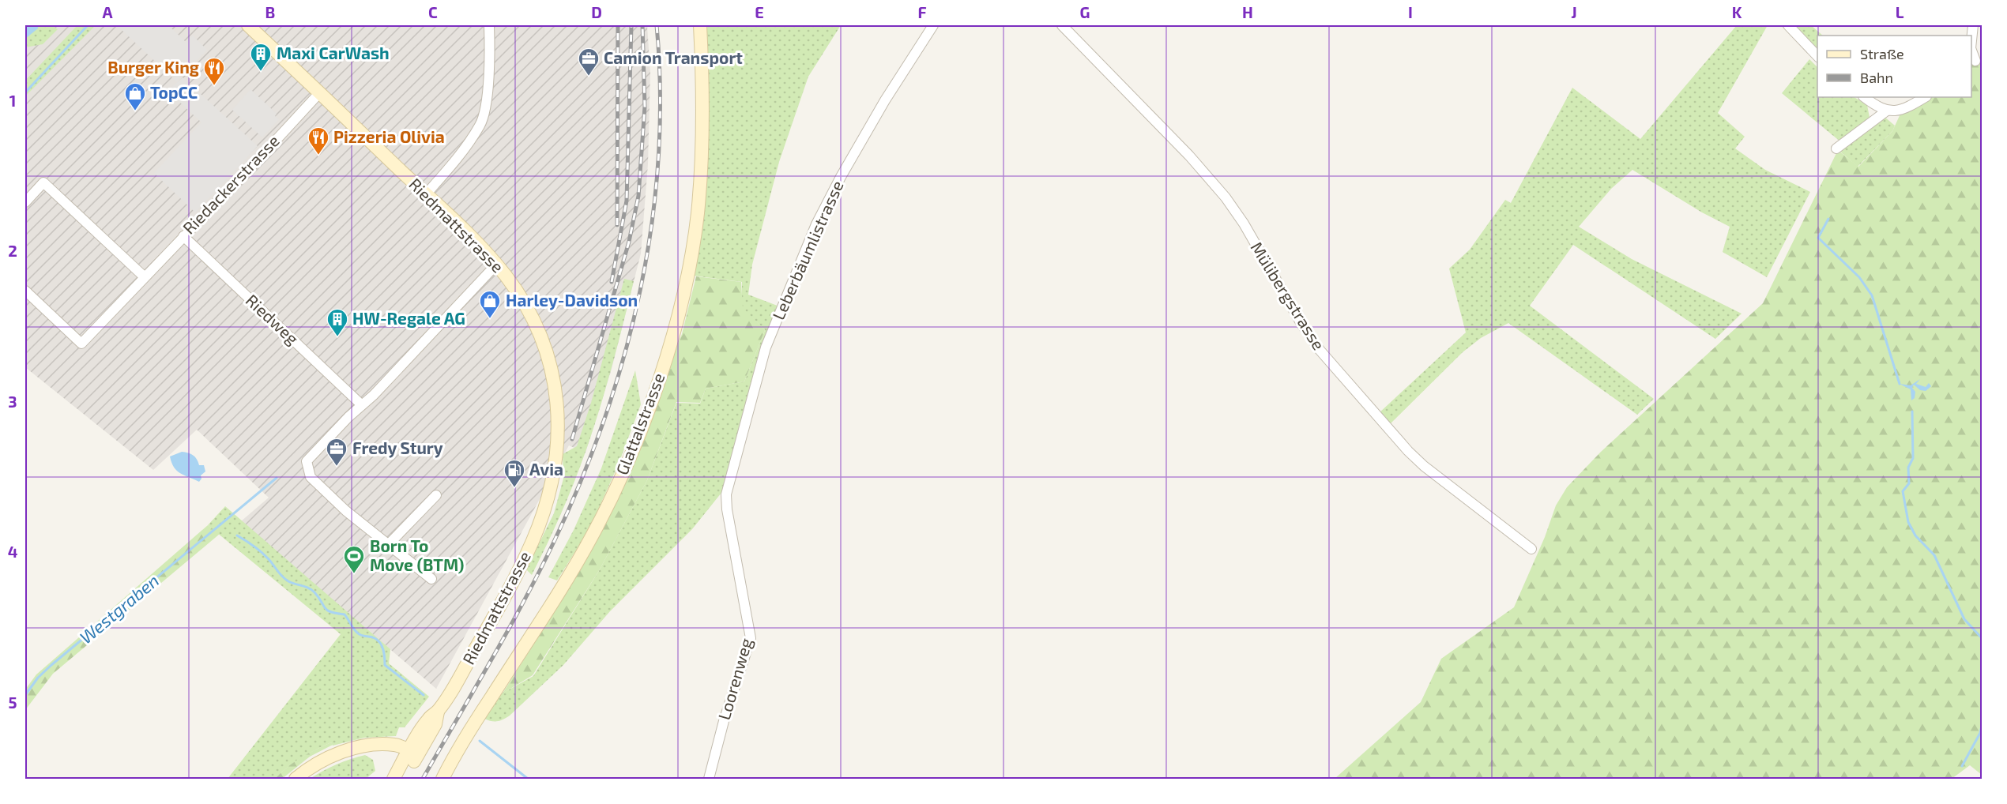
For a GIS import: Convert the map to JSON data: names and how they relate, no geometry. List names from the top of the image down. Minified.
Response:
{"streets":{"main road":["Riedmattstrasse","Glattalstrasse"],"street":["Riedackerstrasse","Leberbäumlistrasse","Mülibergstrasse","Riedweg","Loorenweg"]},"crossings":[["Riedackerstrasse","Riedmattstrasse"],["Riedackerstrasse","Riedweg"],["Leberbäumlistrasse","Loorenweg"]],"water":["Westgraben"],"places":{"building":["Maxi CarWash","HW-Regale AG"],"office":["Camion Transport","Fredy Stury"],"restaurant":["Burger King","Pizzeria Olivia"],"shop":["TopCC","Harley-Davidson"],"fuel station":["Avia"],"sports":["Born To Move (BTM)"]},"legend":["Straße","Bahn"],"grid":{"columns":["A","B","C","D","E","F","G","H","I","J","K","L"],"rows":["1","2","3","4","5"]}}
